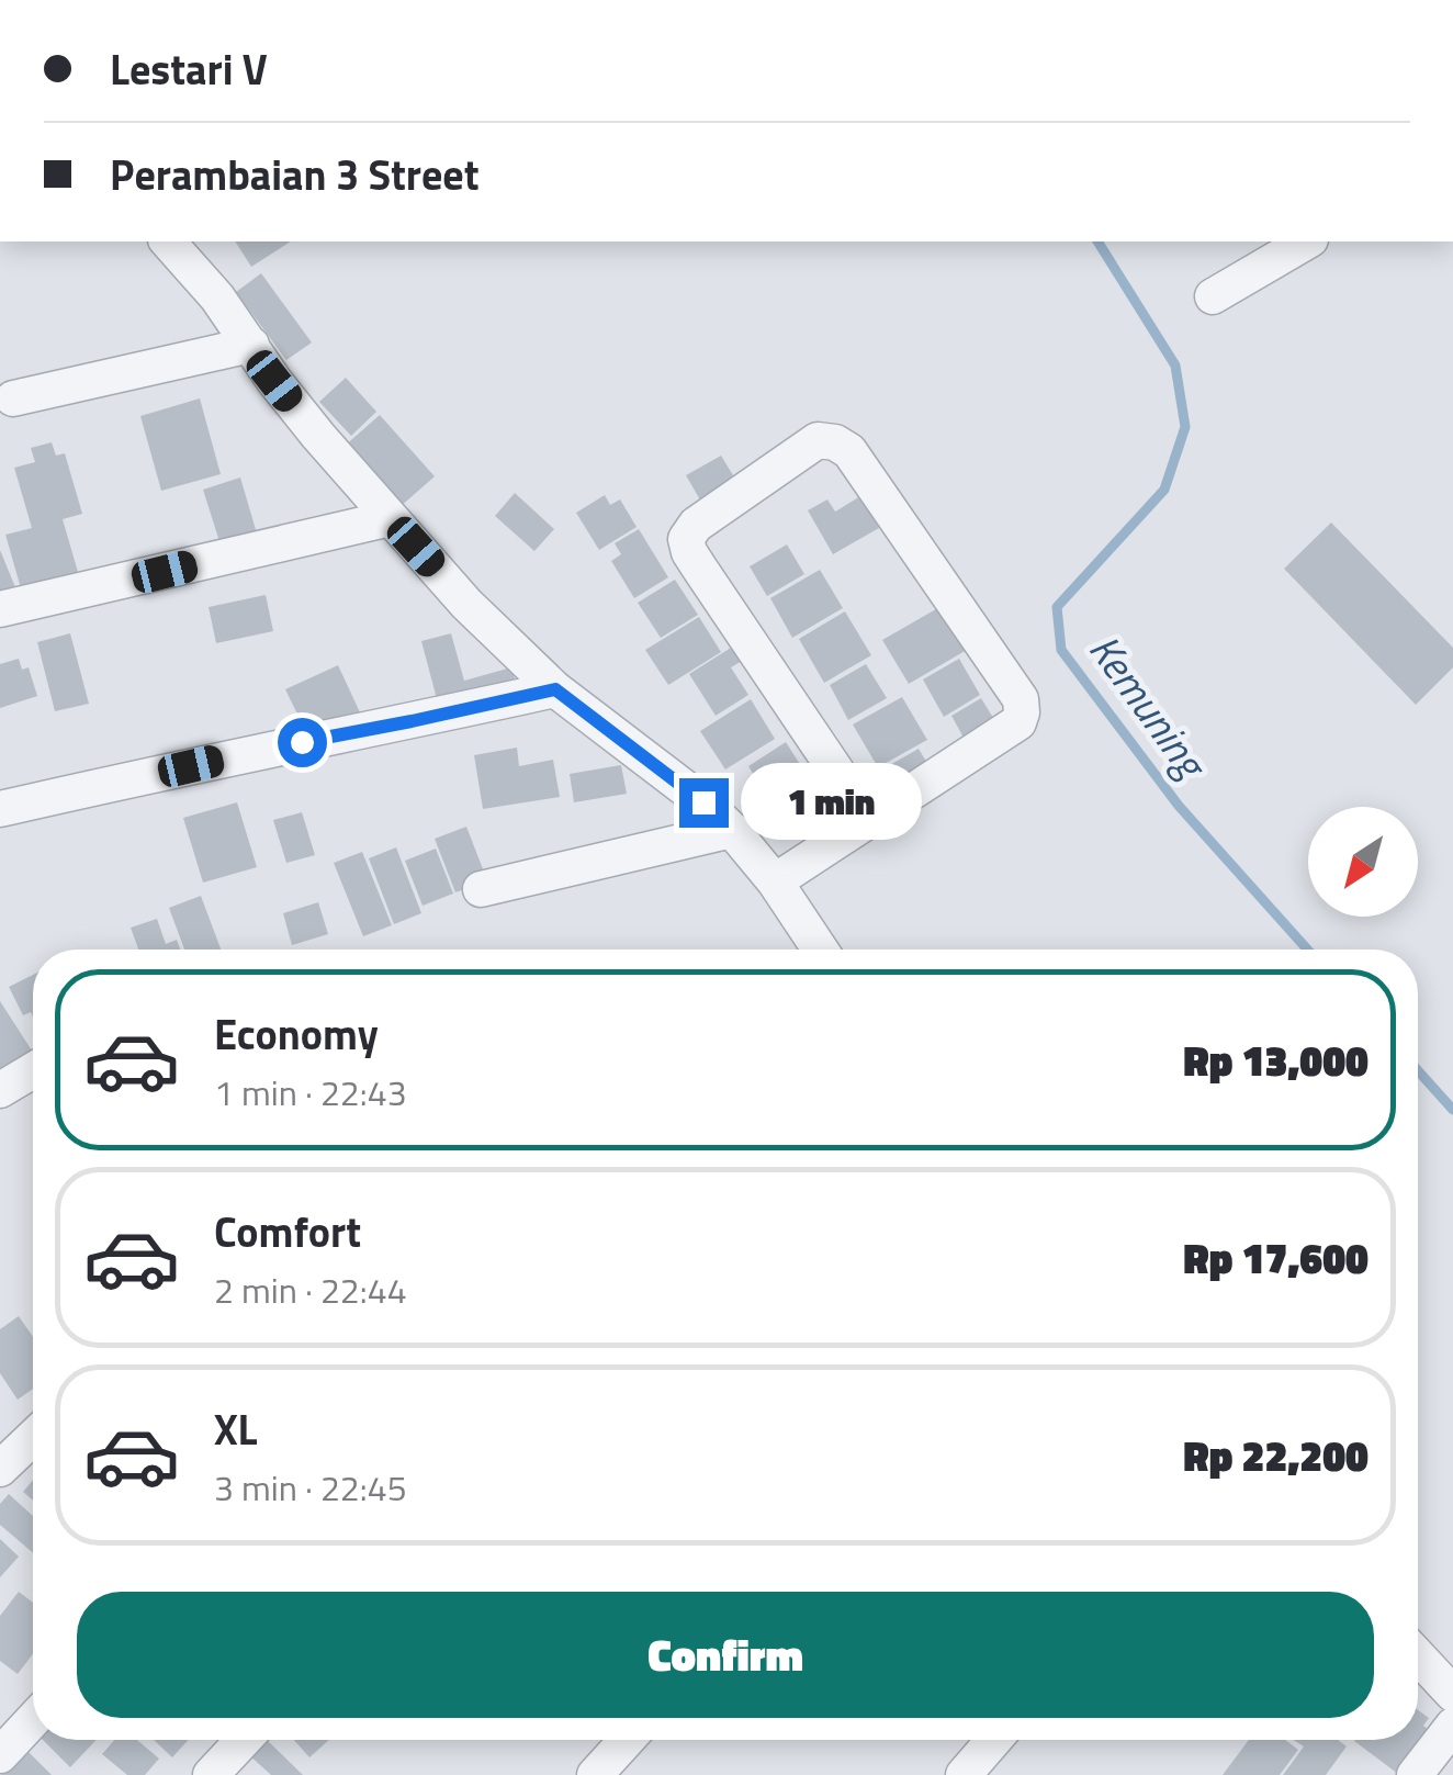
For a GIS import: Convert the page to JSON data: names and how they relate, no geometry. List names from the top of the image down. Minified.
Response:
{"water":["Kemuning"],"north":"bottom left","page":{"banner":["Lestari V","Perambaian 3 Street"],"bubble":"1 min","list":[{"name":"Economy","note":"1 min · 22:43","value":"Rp 13,000"},{"name":"Comfort","note":"2 min · 22:44","value":"Rp 17,600"},{"name":"XL","note":"3 min · 22:45","value":"Rp 22,200"}],"buttons":"Confirm"}}
